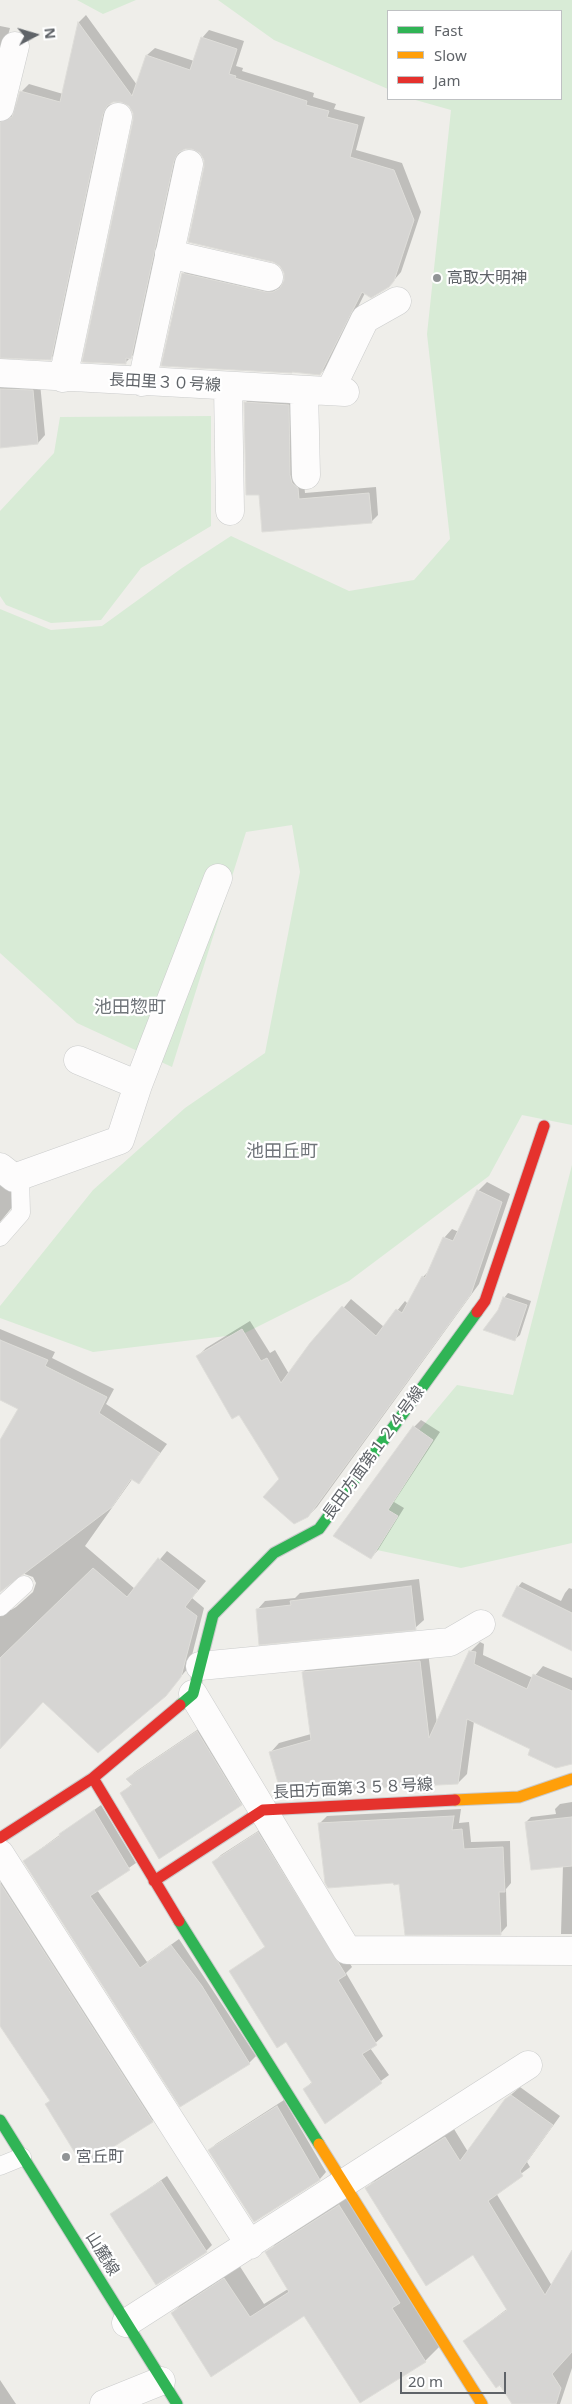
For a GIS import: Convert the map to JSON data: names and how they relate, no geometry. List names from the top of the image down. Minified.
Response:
{"streets":{"street":["長田里３０号線","長田方面第１２４号線","長田方面第３５８号線","山麓線"]},"districts":["池田惣町","池田丘町"],"places":["高取大明神","宮丘町"],"legend":["Fast","Slow","Jam"],"scale_bar":"20 m","north":"right"}
